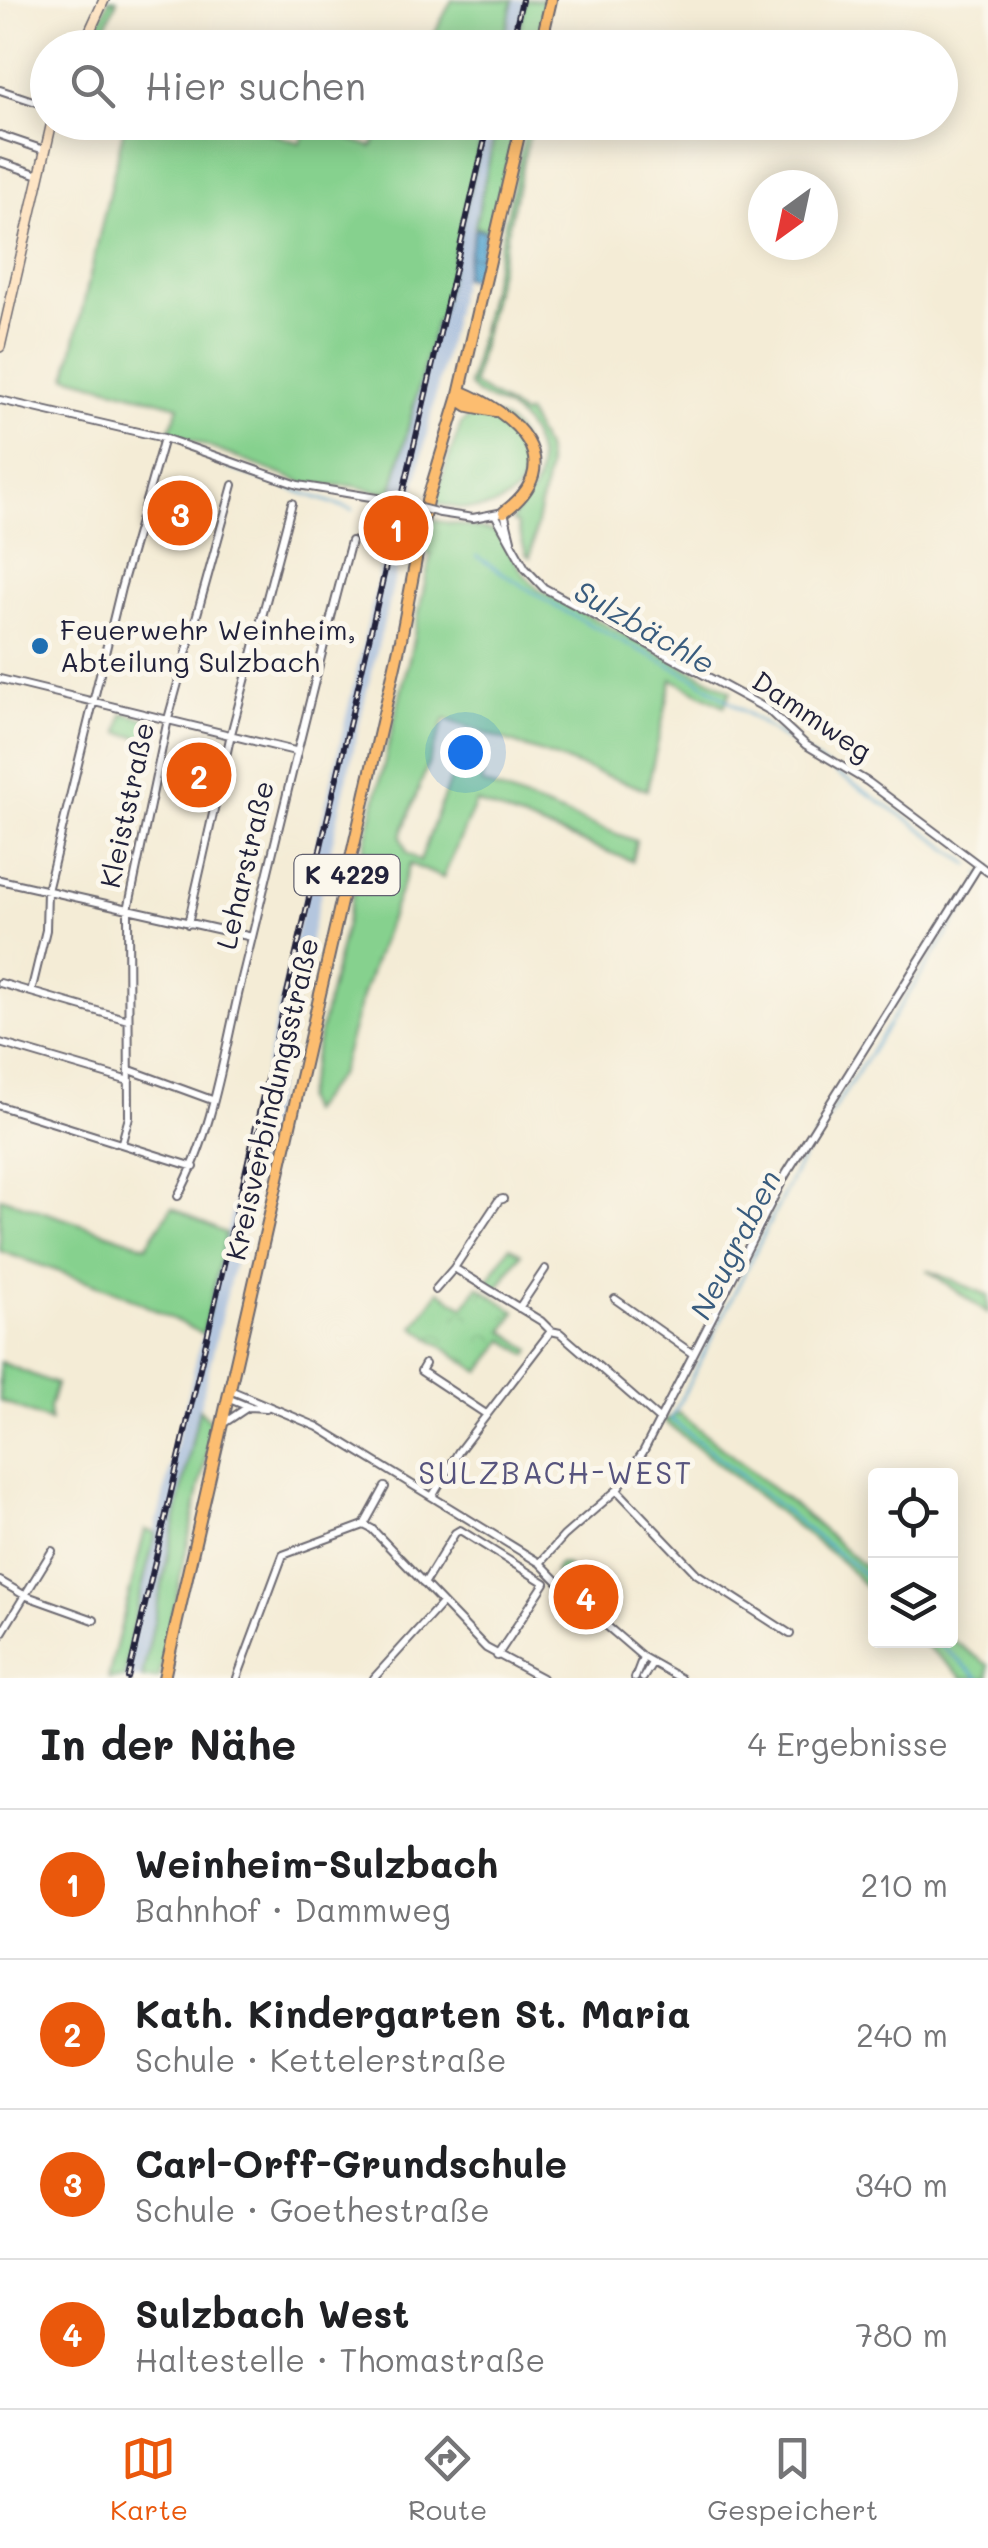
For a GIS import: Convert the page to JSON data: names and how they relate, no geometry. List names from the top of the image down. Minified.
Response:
{"streets":{"main road":["K 4229","Kreisverbindungsstraße"],"street":["Dammweg","Kleiststraße","Leharstraße"]},"districts":["SULZBACH-WEST"],"water":["Sulzbächle","Neugraben"],"places":["Feuerwehr Weinheim, Abteilung Sulzbach"],"north":"bottom left","page":{"search":"Hier suchen","pins":["3","1","2","4"],"heading":["In der Nähe","4 Ergebnisse"],"list":[{"mark":"1","name":"Weinheim-Sulzbach","note":"Bahnhof · Dammweg","value":"210 m"},{"mark":"2","name":"Kath. Kindergarten St. Maria","note":"Schule · Kettelerstraße","value":"240 m"},{"mark":"3","name":"Carl-Orff-Grundschule","note":"Schule · Goethestraße","value":"340 m"},{"mark":"4","name":"Sulzbach West","note":"Haltestelle · Thomastraße","value":"780 m"}],"nav":["Karte","Route","Gespeichert"]}}
